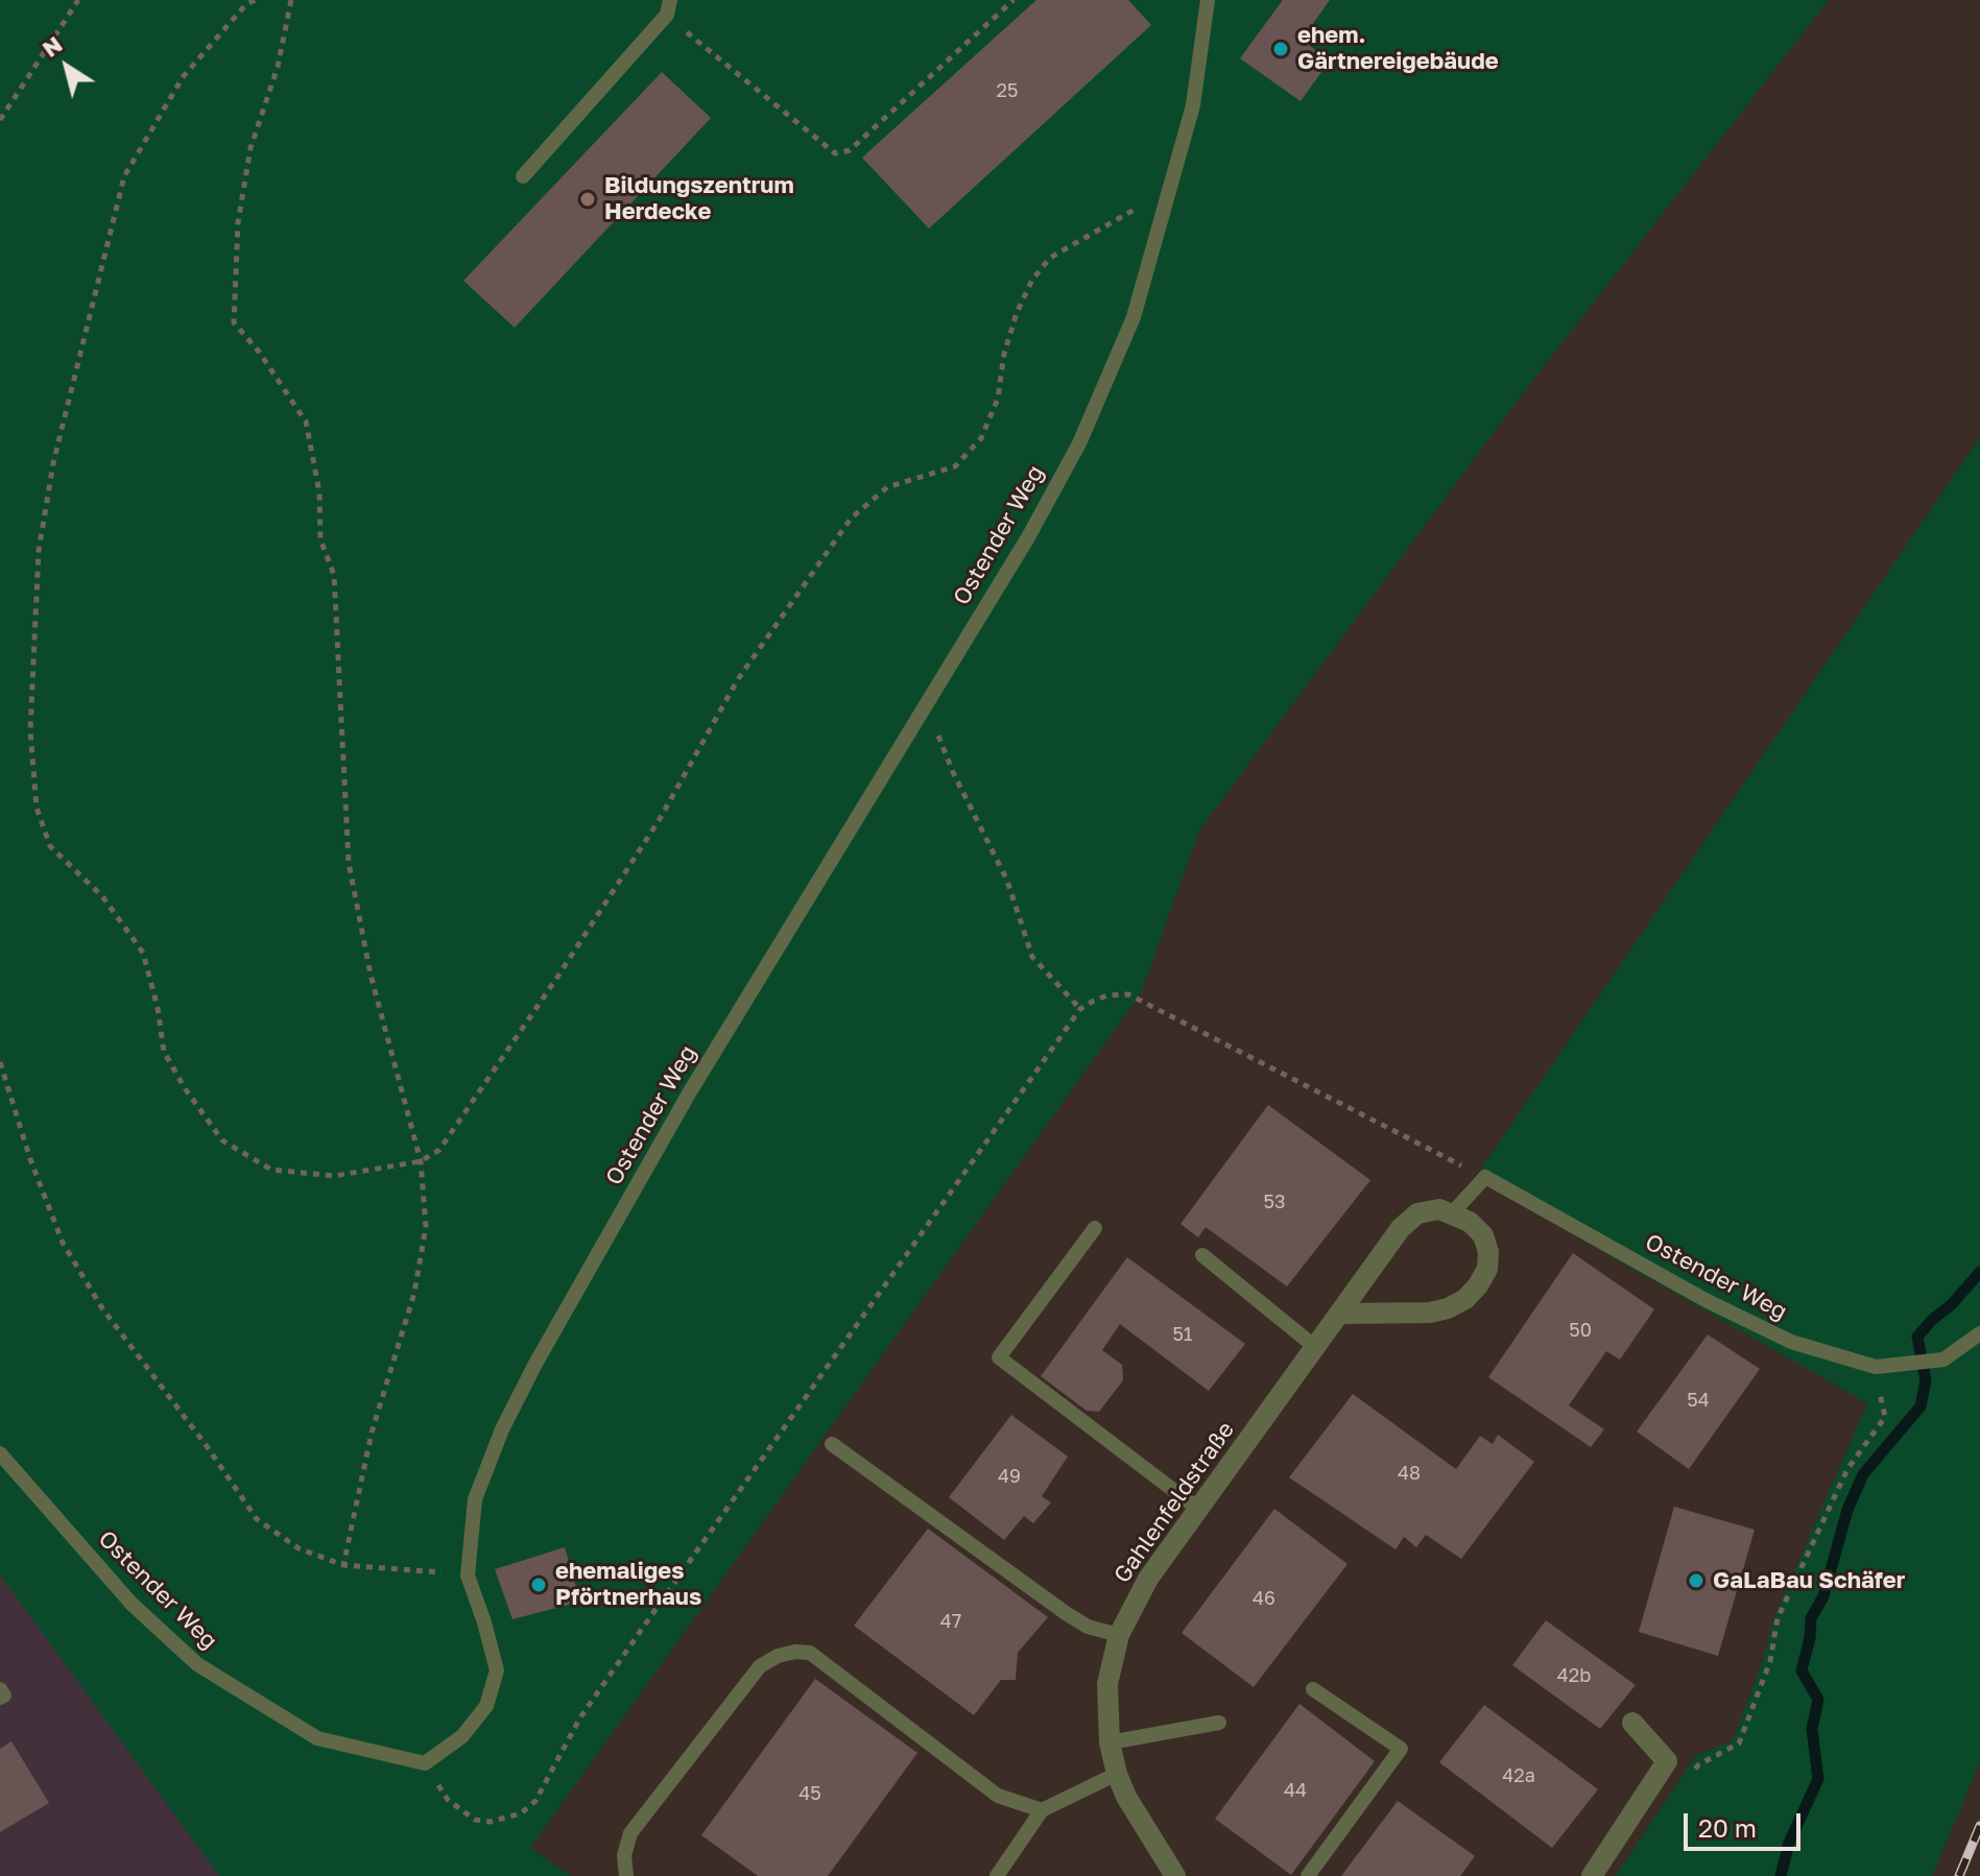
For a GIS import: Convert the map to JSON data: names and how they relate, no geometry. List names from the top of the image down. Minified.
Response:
{"streets":{"street":["Gahlenfeldstraße"],"lane":["Ostender Weg"]},"places":["ehem. Gärtnereigebäude","Bildungszentrum Herdecke","GaLaBau Schäfer","ehemaliges Pförtnerhaus"],"house_numbers":["25","53","50","51","54","48","49","46","47","42b","42a","44","45"],"scale_bar":"20 m","north":"top left"}
